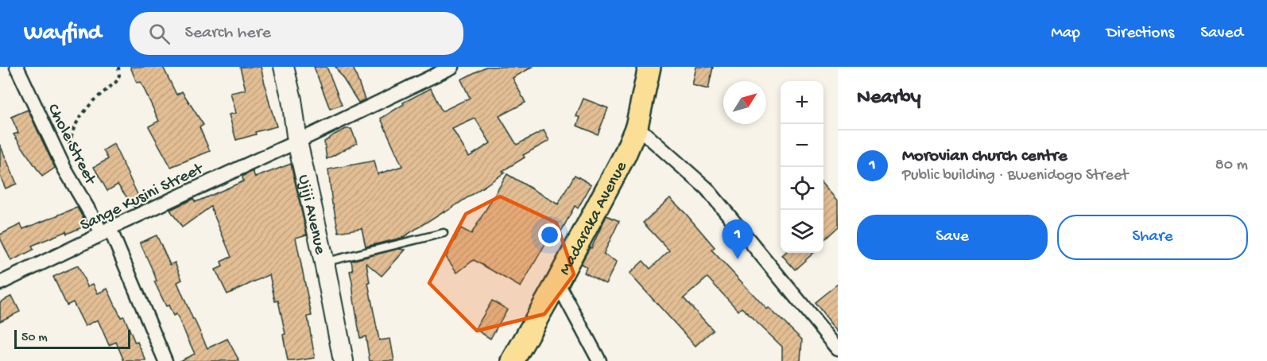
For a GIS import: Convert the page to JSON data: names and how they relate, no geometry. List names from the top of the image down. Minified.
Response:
{"streets":{"main road":["Ujiji Avenue","Madaraka Avenue"],"street":["Chole Street","Sange Kusini Street"]},"crossings":[["Chole Street","Sange Kusini Street"],["Sange Kusini Street","Ujiji Avenue"]],"scale_bar":"50 m","north":"top right","page":{"header":"Wayfind","search":"Search here","nav":["Map","Directions","Saved"],"heading":"Nearby","map_buttons":["+","−"],"list":[{"mark":"1","name":"Morovian church centre","note":"Public building · Bwenidogo Street","value":"80 m"}],"buttons":["Save","Share"],"pins":"1","scale":"50 m"}}
